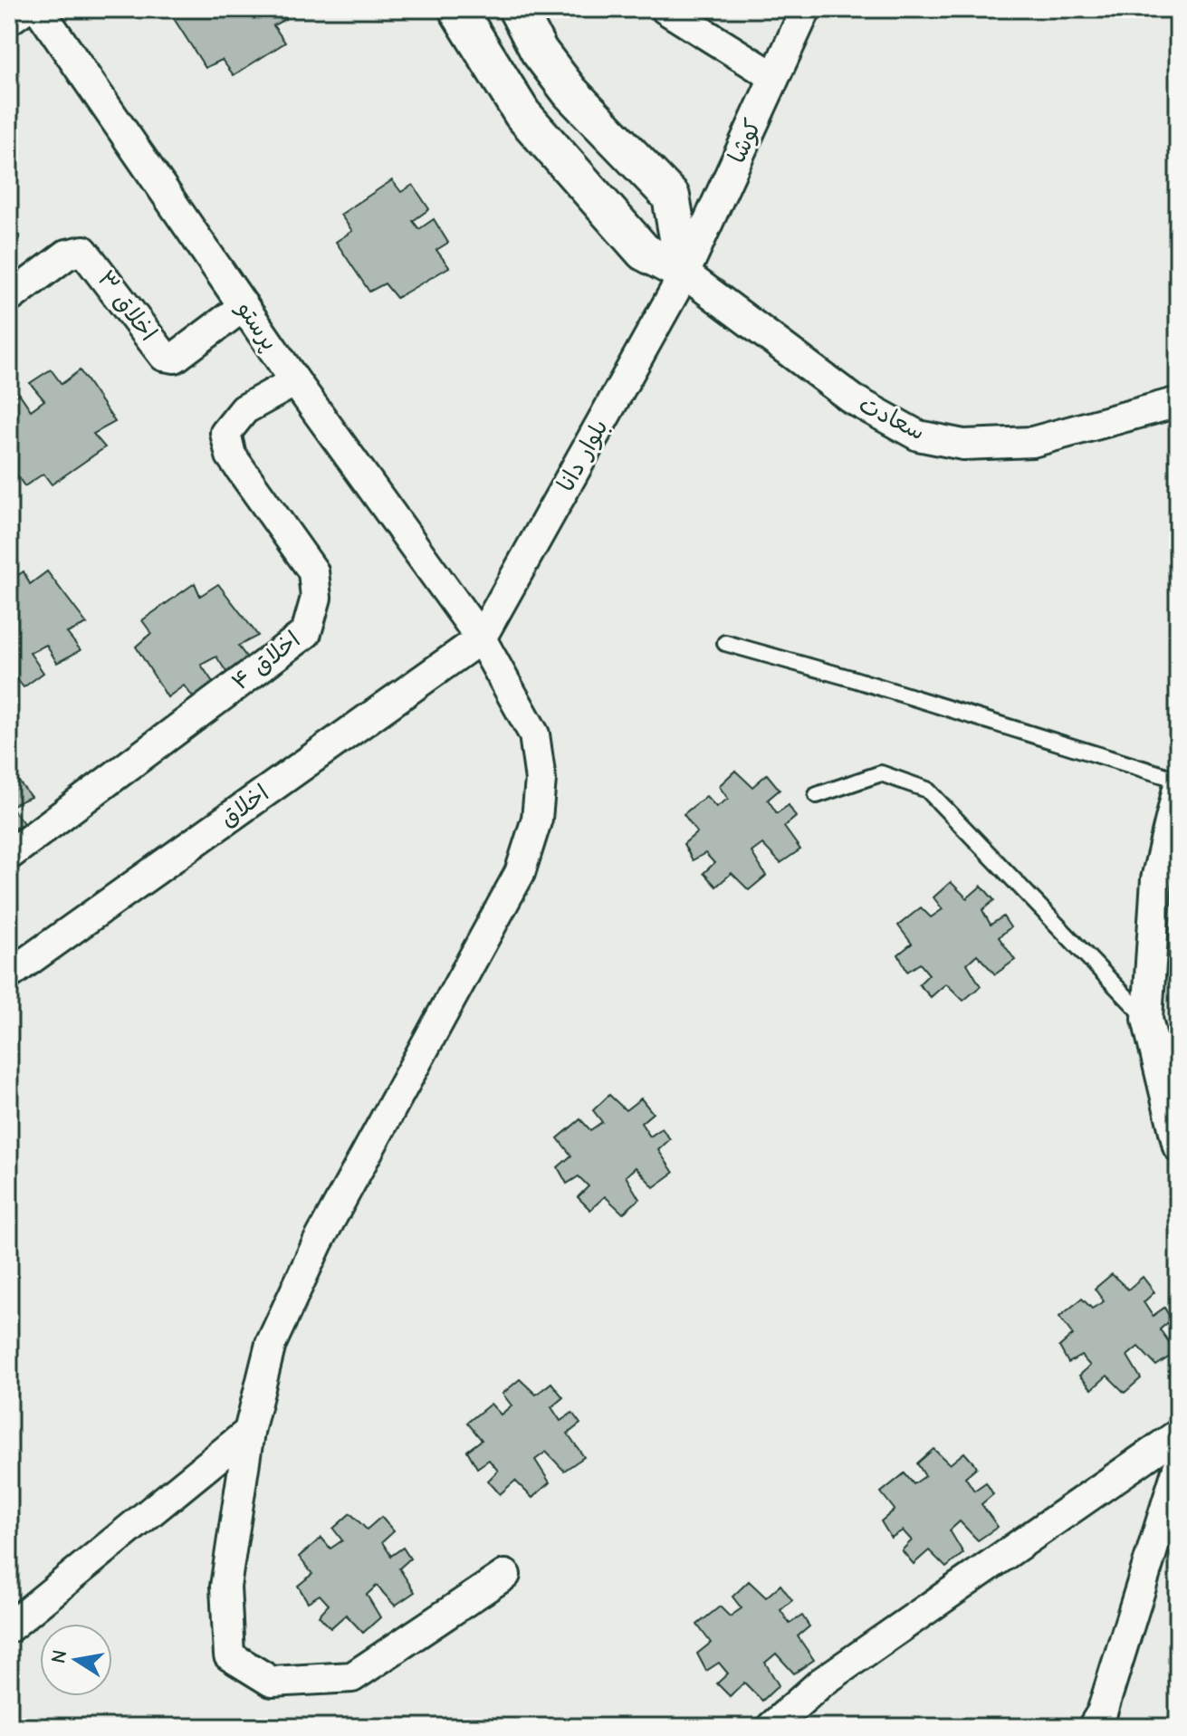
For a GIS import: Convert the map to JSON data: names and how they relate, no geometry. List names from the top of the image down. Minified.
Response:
{"streets":{"street":["کوشا","اخلاق ۳","پرستو","سعادت","بلوار دانا","اخلاق ۴","اخلاق"]},"crossings":[["کوشا","سعادت"],["کوشا","بلوار دانا"],["اخلاق ۳","پرستو"],["پرستو","بلوار دانا"],["پرستو","اخلاق ۴"],["پرستو","اخلاق"],["سعادت","بلوار دانا"],["بلوار دانا","اخلاق"]],"north":"left"}
